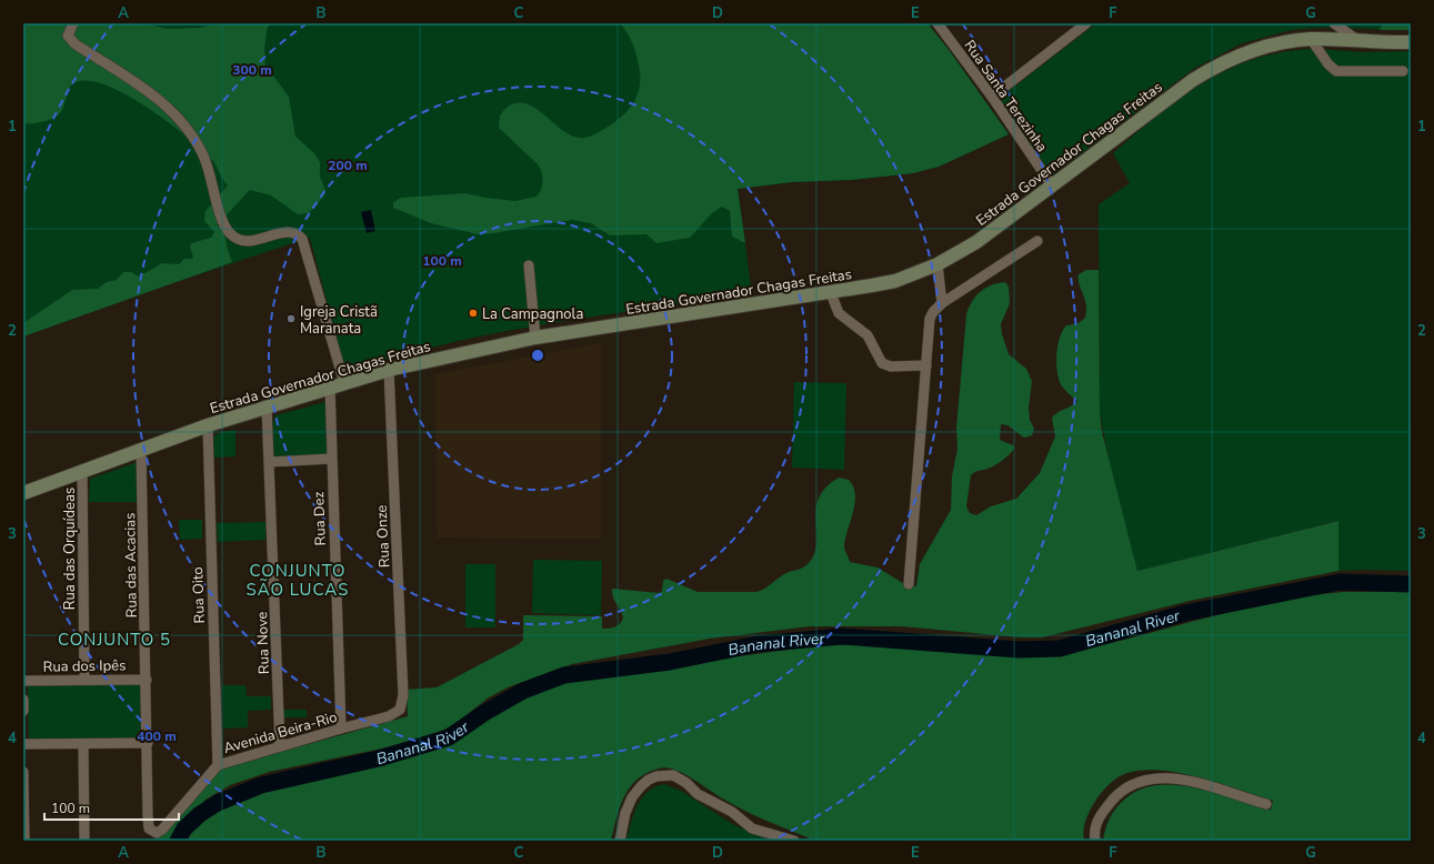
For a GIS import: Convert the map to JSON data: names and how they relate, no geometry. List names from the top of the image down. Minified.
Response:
{"streets":{"main road":["Estrada Governador Chagas Freitas"],"street":["Rua Santa Terezinha","Rua Dez","Rua Onze","Rua das Orquídeas","Rua das Acacias","Rua Oito","Rua Nove","Rua dos Ipês","Avenida Beira-Rio"]},"crossings":[["Rua Santa Terezinha","Estrada Governador Chagas Freitas"],["Estrada Governador Chagas Freitas","Rua Dez"],["Estrada Governador Chagas Freitas","Rua Onze"],["Estrada Governador Chagas Freitas","Rua das Orquídeas"],["Estrada Governador Chagas Freitas","Rua das Acacias"],["Estrada Governador Chagas Freitas","Rua Oito"],["Estrada Governador Chagas Freitas","Rua Nove"],["Rua Dez","Avenida Beira-Rio"],["Rua Onze","Avenida Beira-Rio"],["Rua das Orquídeas","Rua dos Ipês"],["Rua das Acacias","Rua dos Ipês"],["Rua das Acacias","Avenida Beira-Rio"],["Rua Oito","Avenida Beira-Rio"],["Rua Nove","Avenida Beira-Rio"]],"districts":["CONJUNTO SÃO LUCAS","CONJUNTO 5"],"water":["Bananal River"],"places":["La Campagnola","Igreja Cristã Maranata"],"scale_bar":"100 m","grid":{"columns":["A","B","C","D","E","F","G"],"rows":["1","2","3","4"]},"rings":["300 m","200 m","100 m","400 m"]}
